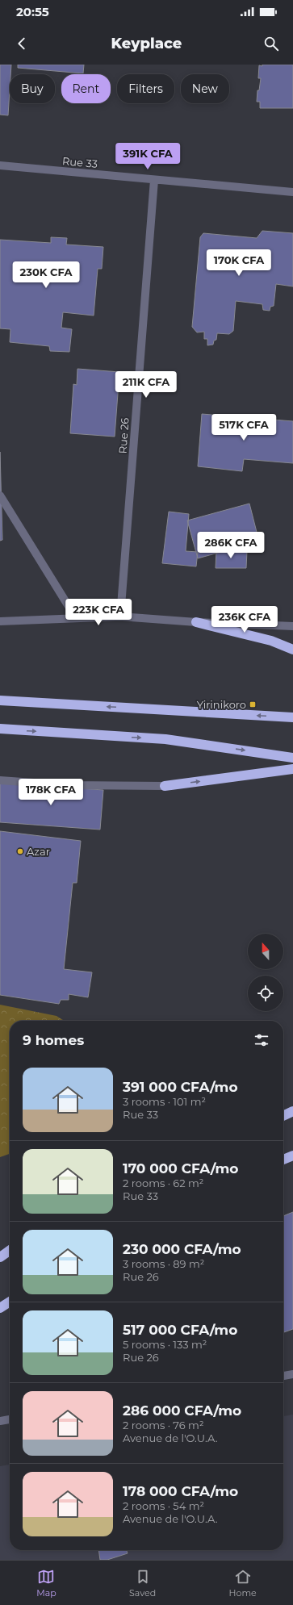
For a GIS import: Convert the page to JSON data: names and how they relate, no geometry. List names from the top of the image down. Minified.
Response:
{"streets":{"street":["Rue 33","Rue 26"]},"crossings":[["Rue 33","Rue 26"]],"places":{"transit":["Yirinikoro"],"other":["Azar"]},"north":"top","page":{"status":"20:55","header":"Keyplace","chip":["Buy","Rent","Filters","New"],"price":["391K CFA","170K CFA","230K CFA","211K CFA","517K CFA","286K CFA","223K CFA","236K CFA","178K CFA"],"heading":"9 homes","list":[{"name":"391 000 CFA/mo","note":"3 rooms · 101 m² · Rue 33"},{"name":"170 000 CFA/mo","note":"2 rooms · 62 m² · Rue 33"},{"name":"230 000 CFA/mo","note":"3 rooms · 89 m² · Rue 26"},{"name":"517 000 CFA/mo","note":"5 rooms · 133 m² · Rue 26"},{"name":"286 000 CFA/mo","note":"2 rooms · 76 m² · Avenue de l'O.U.A."},{"name":"178 000 CFA/mo","note":"2 rooms · 54 m² · Avenue de l'O.U.A."}],"tabs":["Map","Saved","Home"]}}
